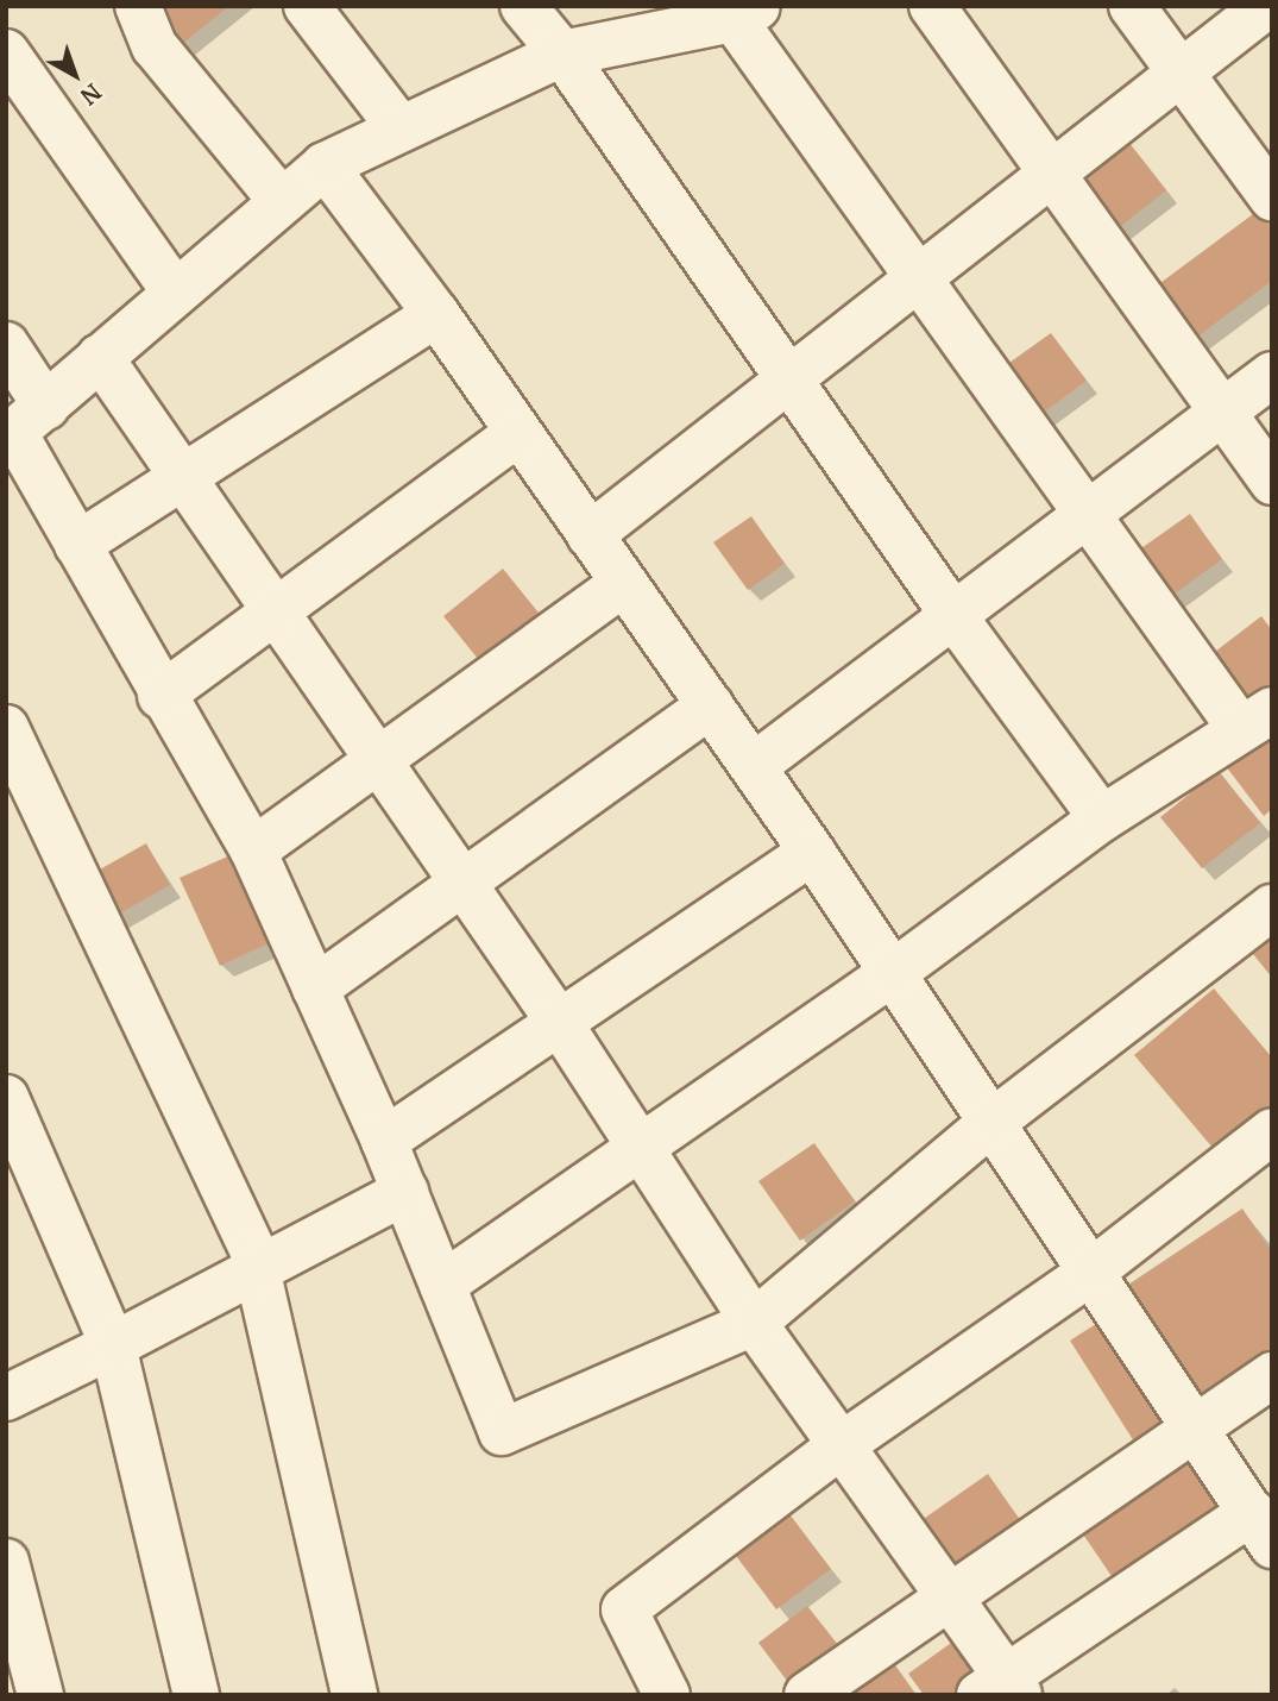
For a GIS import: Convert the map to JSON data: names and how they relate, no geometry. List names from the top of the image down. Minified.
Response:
{"north":"bottom right"}
